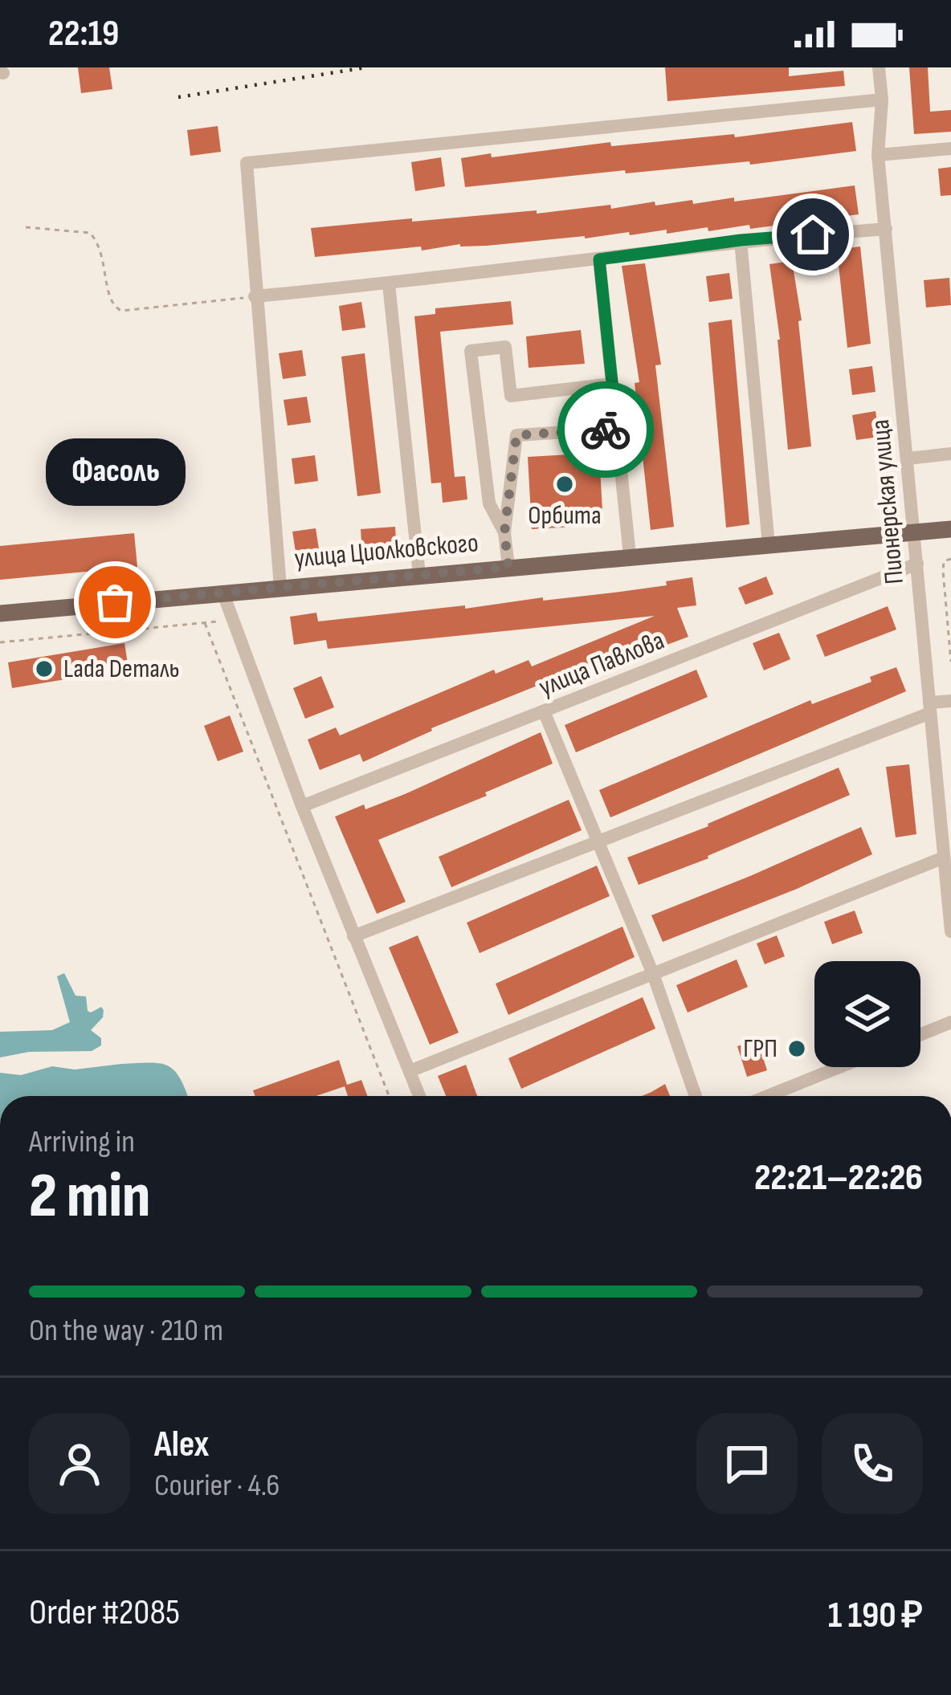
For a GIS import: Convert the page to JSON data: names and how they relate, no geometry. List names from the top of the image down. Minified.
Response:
{"streets":{"main road":["улица Циолковского"],"street":["Пионерская улица","улица Павлова"]},"crossings":[["Пионерская улица","улица Циолковского"],["Пионерская улица","улица Павлова"]],"places":["Орбита","Фасоль","Lada Dеталь","ГРП"],"page":{"status":"22:19","bubble":"Фасоль","heading":["2 min","Arriving in","22:21–22:26"],"panel":["Alex","Courier · 4.6","Order #2085","1 190 ₽"],"bar":"On the way · 210 m"}}
